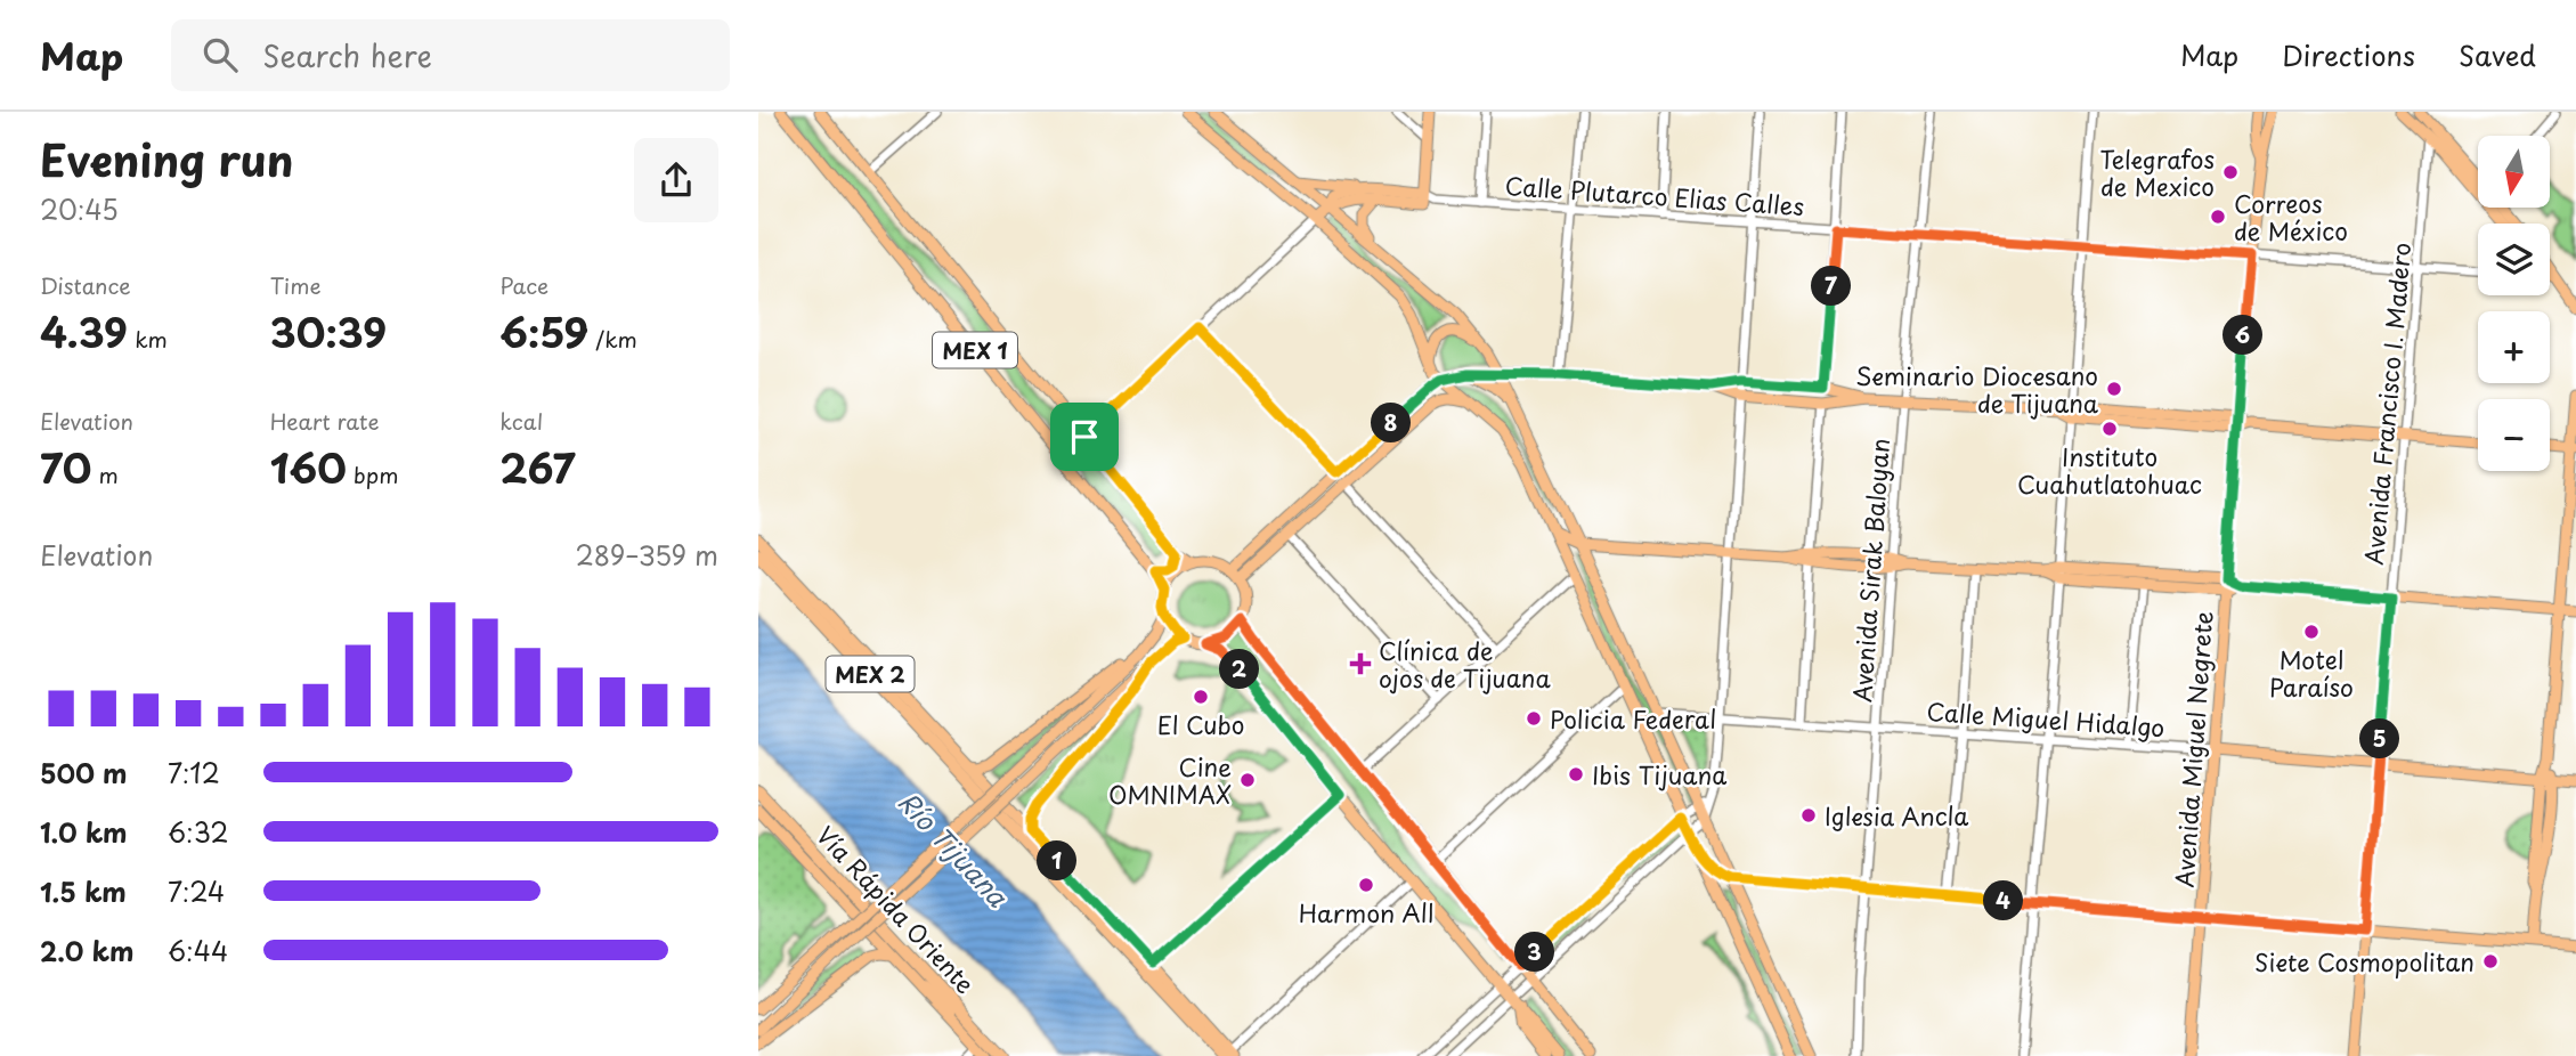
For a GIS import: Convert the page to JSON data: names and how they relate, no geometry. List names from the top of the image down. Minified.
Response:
{"streets":{"highway":["MEX 2","Vía Rápida Oriente"],"main road":["Calle Plutarco Elias Calles","MEX 1","Avenida Francisco I. Madero","Calle Miguel Hidalgo","Avenida Miguel Negrete"],"street":["Avenida Sirak Baloyan"]},"crossings":[["Calle Plutarco Elias Calles","Avenida Francisco I. Madero"],["Calle Plutarco Elias Calles","Avenida Sirak Baloyan"],["Calle Plutarco Elias Calles","Avenida Miguel Negrete"],["Avenida Francisco I. Madero","Calle Miguel Hidalgo"],["Avenida Sirak Baloyan","Calle Miguel Hidalgo"],["Calle Miguel Hidalgo","Avenida Miguel Negrete"]],"water":["Río Tijuana"],"places":{"other":["Telegrafos de Mexico","Correos de México","Seminario Diocesano de Tijuana","Instituto Cuahutlatohuac","Motel Paraíso","El Cubo","Policia Federal","Ibis Tijuana","Cine OMNIMAX","Iglesia Ancla","Harmon All","Siete Cosmopolitan"],"health":["Clínica de ojos de Tijuana"]},"north":"bottom","page":{"header":"Map","search":"Search here","nav":["Map","Directions","Saved"],"heading":["Evening run","20:45"],"map_buttons":["+","−"],"stats":[["Distance","4.39 km"],["Time","30:39"],["Pace","6:59 /km"],["Elevation","70 m"],["Heart rate","160 bpm"],["kcal","267"]],"pins":["7","6","8","2","5","1","4","3"],"chart":["Elevation","289–359 m"],"list":[{"name":"500 m","note":"7:12"},{"name":"1.0 km","note":"6:32"},{"name":"1.5 km","note":"7:24"},{"name":"2.0 km","note":"6:44"}]}}
